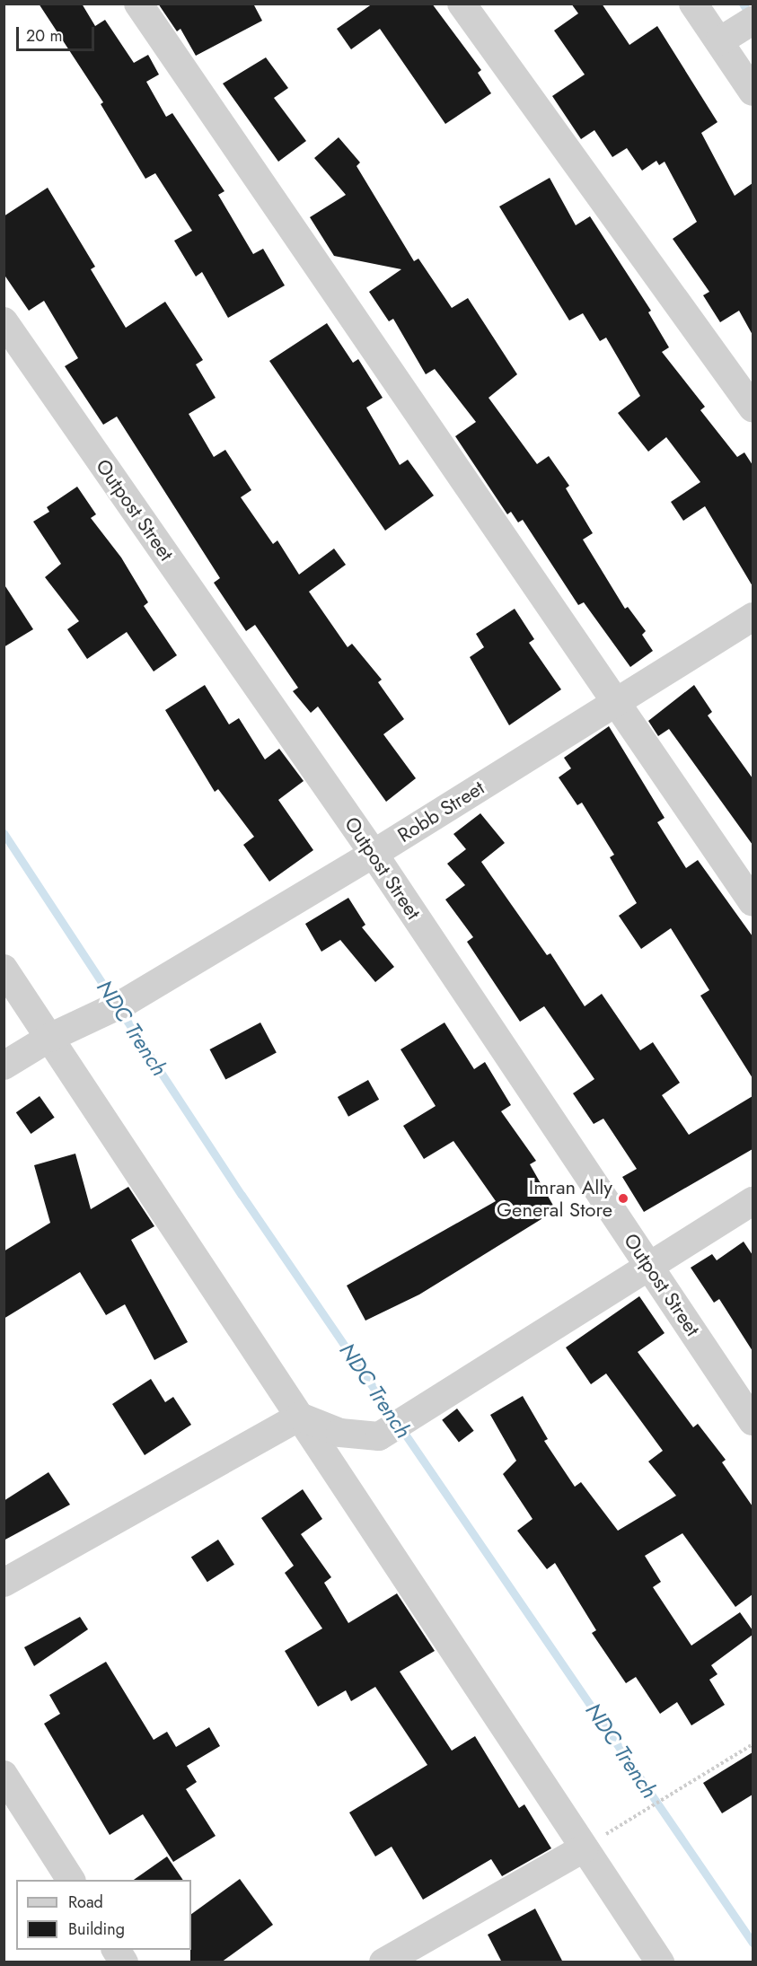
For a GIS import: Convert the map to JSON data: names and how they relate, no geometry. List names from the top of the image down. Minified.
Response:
{"streets":{"street":["Outpost Street","Robb Street"]},"crossings":[["Outpost Street","Robb Street"]],"water":["NDC Trench"],"places":["Imran Ally General Store"],"legend":["Road","Building"],"scale_bar":"20 m"}
